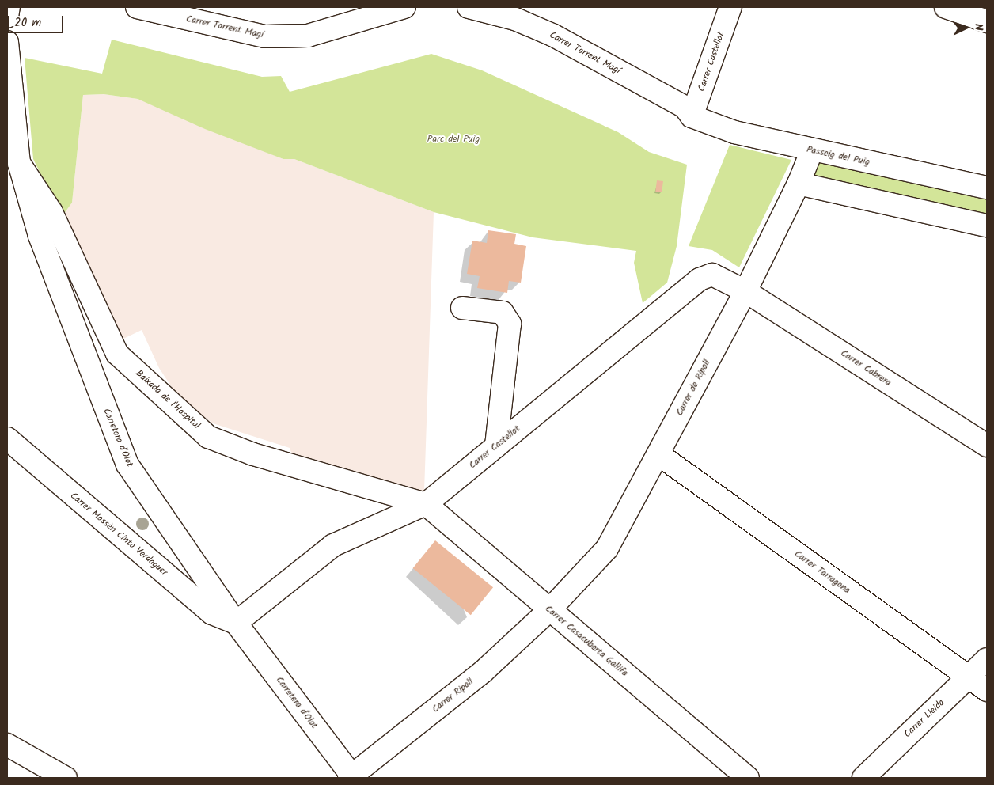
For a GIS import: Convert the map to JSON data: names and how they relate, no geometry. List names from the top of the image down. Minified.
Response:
{"streets":{"street":["Carrer Torrent Magí","Carrer Castellot","Passeig del Puig","Carrer Cabrera","Carrer de Ripoll","Baixada de l'Hospital","Carretera d'Olot","Carrer Mossèn Cinto Verdaguer","Carrer Tarragona","Carrer Casacuberta Gallifa","Carrer Ripoll","Carrer Lleida"]},"crossings":[["Carrer Torrent Magí","Carrer Castellot"],["Carrer Torrent Magí","Passeig del Puig"],["Carrer Castellot","Passeig del Puig"],["Carrer Castellot","Carrer Cabrera"],["Carrer Castellot","Carrer de Ripoll"],["Carrer Castellot","Baixada de l'Hospital"],["Carrer Castellot","Carretera d'Olot"],["Carrer Castellot","Carrer Mossèn Cinto Verdaguer"],["Carrer Castellot","Carrer Casacuberta Gallifa"],["Passeig del Puig","Carrer de Ripoll"],["Carrer Cabrera","Carrer de Ripoll"],["Carrer de Ripoll","Carrer Tarragona"],["Carrer de Ripoll","Carrer Casacuberta Gallifa"],["Carrer de Ripoll","Carrer Ripoll"],["Baixada de l'Hospital","Carretera d'Olot"],["Baixada de l'Hospital","Carrer Casacuberta Gallifa"],["Carretera d'Olot","Carrer Mossèn Cinto Verdaguer"],["Carretera d'Olot","Carrer Ripoll"],["Carrer Tarragona","Carrer Lleida"],["Carrer Casacuberta Gallifa","Carrer Ripoll"]],"parks":["Parc del Puig"],"scale_bar":"20 m","north":"right"}
